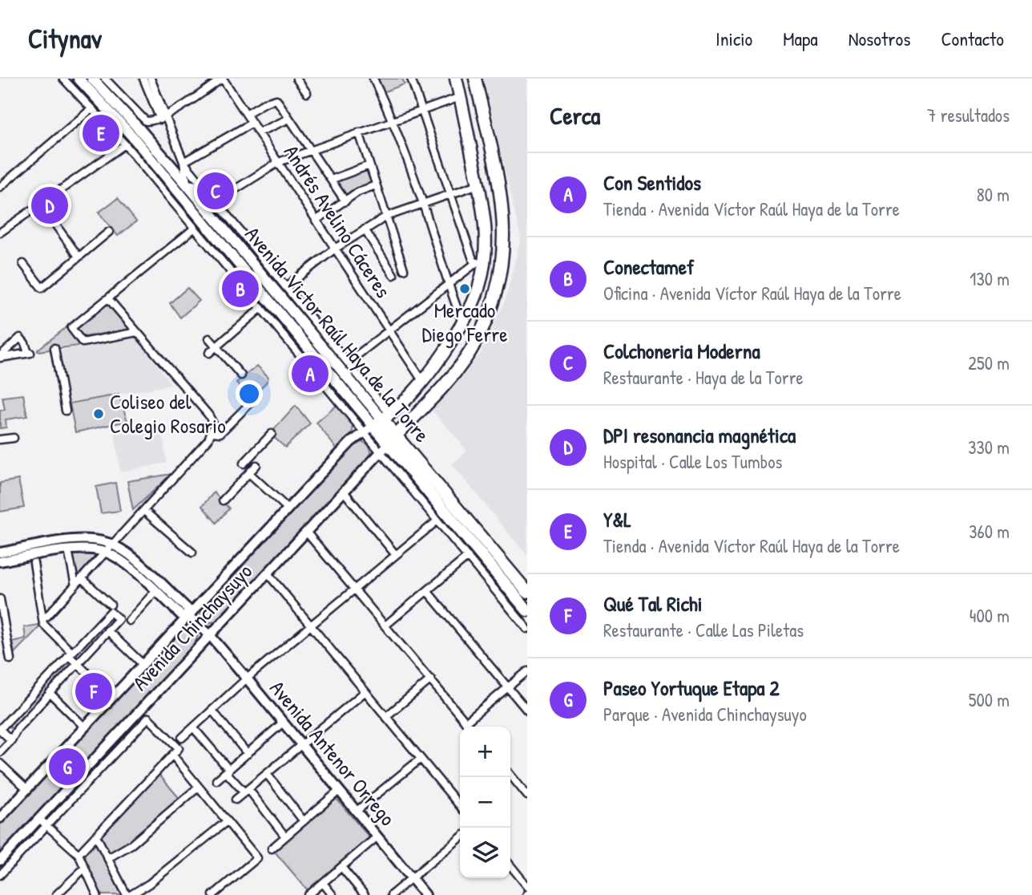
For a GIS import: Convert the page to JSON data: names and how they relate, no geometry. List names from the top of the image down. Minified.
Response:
{"streets":{"highway":["Avenida Victor Raúl Haya de la Torre"],"street":["Andrés Avelino Cáceres","Avenida Chinchaysuyo","Avenida Antenor Orrego"]},"crossings":[["Avenida Victor Raúl Haya de la Torre","Avenida Chinchaysuyo"],["Avenida Chinchaysuyo","Avenida Antenor Orrego"]],"places":["Mercado Diego Ferre","Coliseo del Colegio Rosario"],"page":{"header":"Citynav","nav":["Inicio","Mapa","Nosotros","Contacto"],"heading":["Cerca","7 resultados"],"pins":["E","C","D","B","A","F","G"],"list":[{"mark":"A","name":"Con Sentidos","note":"Tienda · Avenida Víctor Raúl Haya de la Torre","value":"80 m"},{"mark":"B","name":"Conectamef","note":"Oficina · Avenida Víctor Raúl Haya de la Torre","value":"130 m"},{"mark":"C","name":"Colchoneria Moderna","note":"Restaurante · Haya de la Torre","value":"250 m"},{"mark":"D","name":"DPI resonancia magnética","note":"Hospital · Calle Los Tumbos","value":"330 m"},{"mark":"E","name":"Y&L","note":"Tienda · Avenida Víctor Raúl Haya de la Torre","value":"360 m"},{"mark":"F","name":"Qué Tal Richi","note":"Restaurante · Calle Las Piletas","value":"400 m"},{"mark":"G","name":"Paseo Yortuque Etapa 2","note":"Parque · Avenida Chinchaysuyo","value":"500 m"}],"map_buttons":["+","−"]}}
